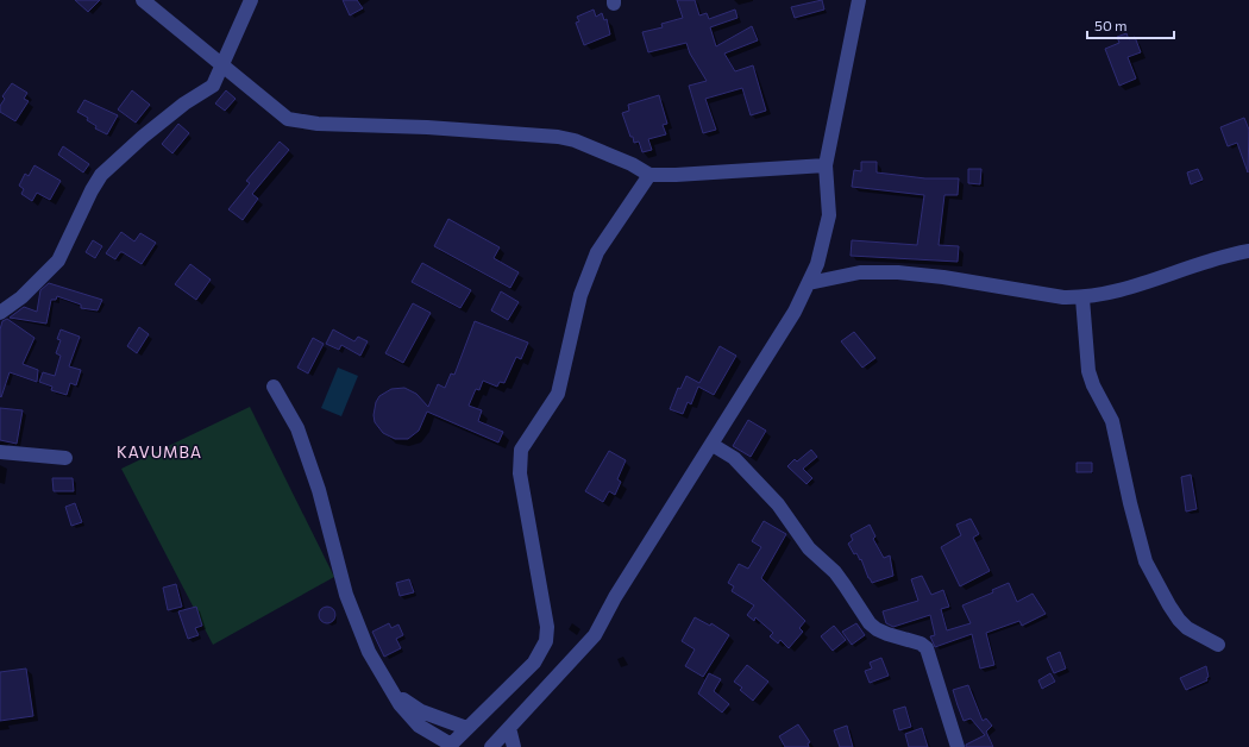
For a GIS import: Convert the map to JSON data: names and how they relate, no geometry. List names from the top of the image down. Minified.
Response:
{"districts":["KAVUMBA"],"scale_bar":"50 m"}
